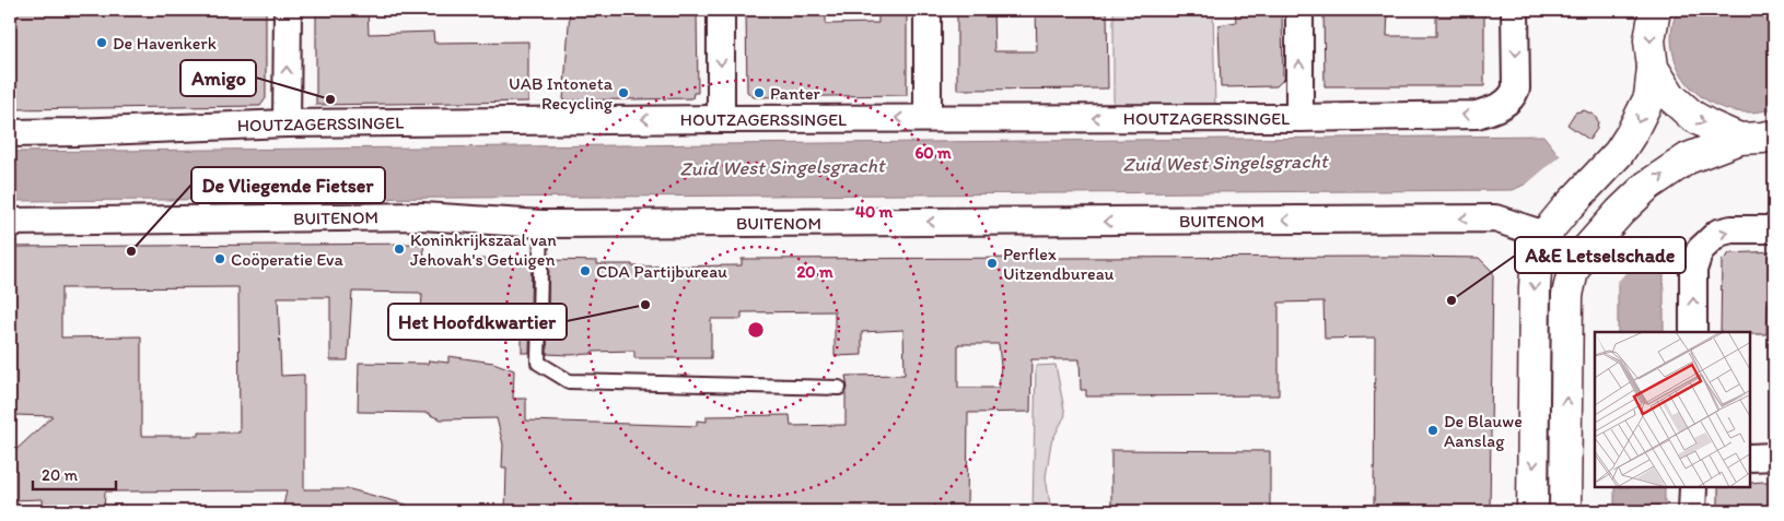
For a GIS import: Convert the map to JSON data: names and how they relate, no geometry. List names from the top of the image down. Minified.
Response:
{"streets":{"street":["HOUTZAGERSSINGEL","BUITENOM"]},"one_way":["HOUTZAGERSSINGEL","BUITENOM"],"water":["Zuid West Singelsgracht"],"places":["De Havenkerk","UAB Intoneta Recycling","Panter","Amigo","Koninkrijkszaal van Jehovah's Getuigen","De Vliegende Fietser","Coöperatie Eva","Perflex Uitzendbureau","CDA Partijbureau","A&E Letselschade","Het Hoofdkwartier","De Blauwe Aanslag"],"scale_bar":"20 m","rings":["60 m","40 m","20 m"]}
